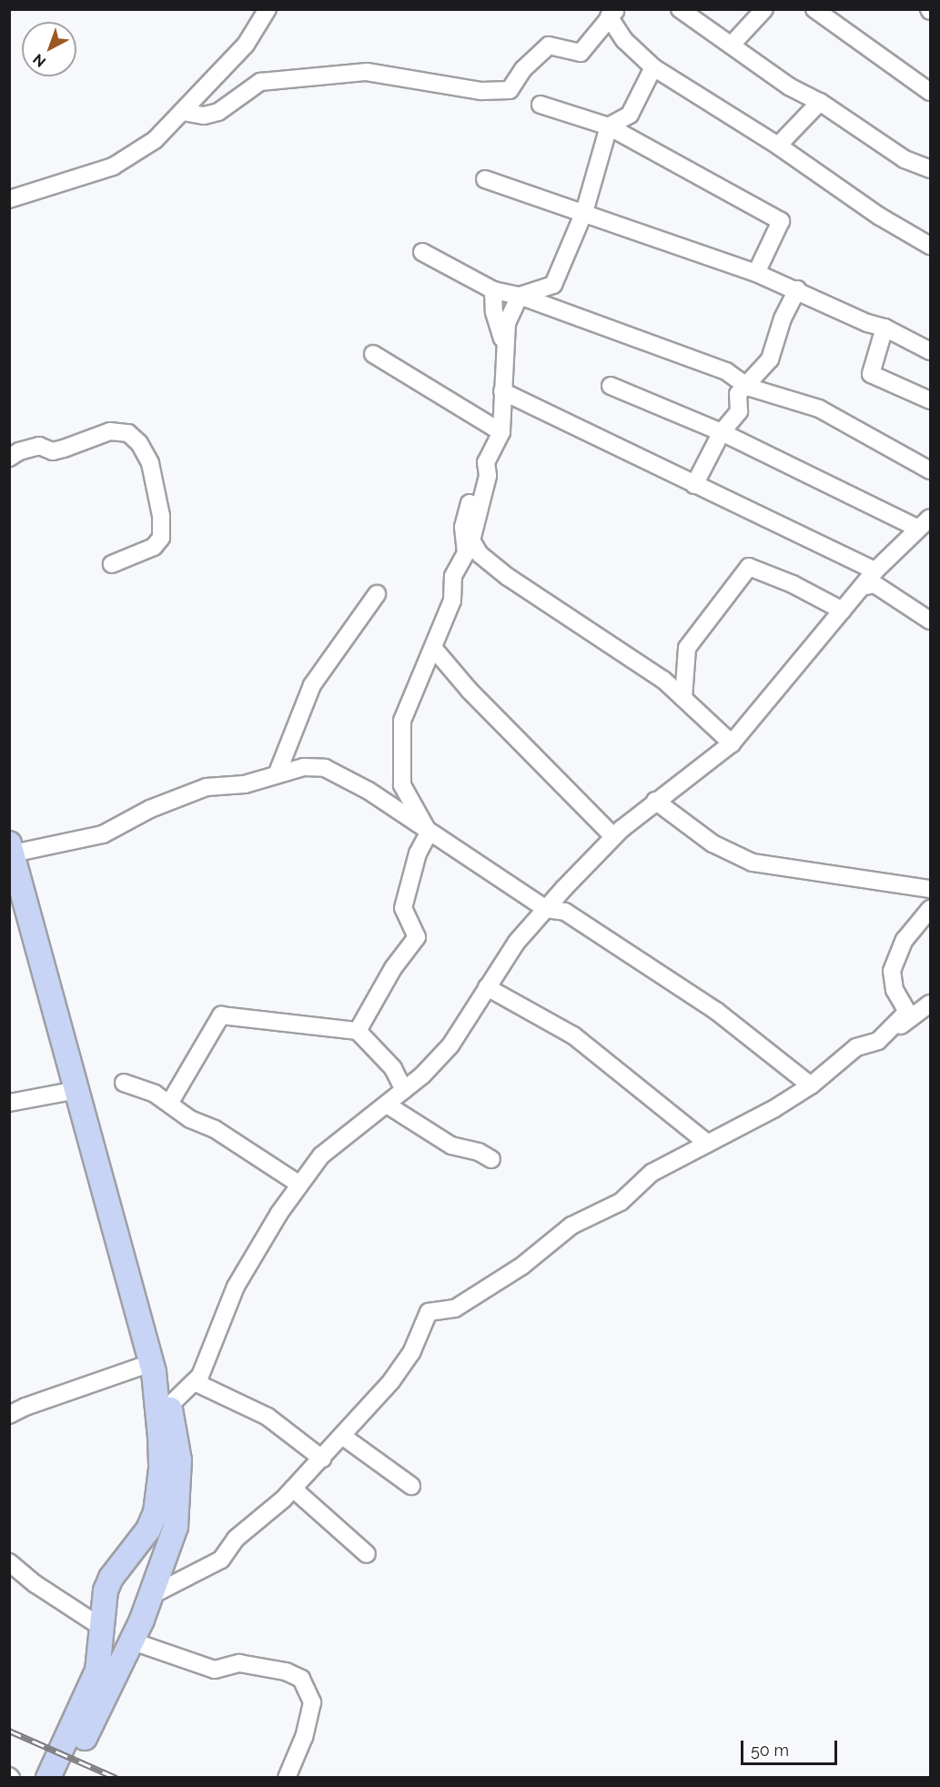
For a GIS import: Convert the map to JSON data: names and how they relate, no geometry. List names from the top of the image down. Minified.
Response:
{"scale_bar":"50 m","north":"bottom left"}
